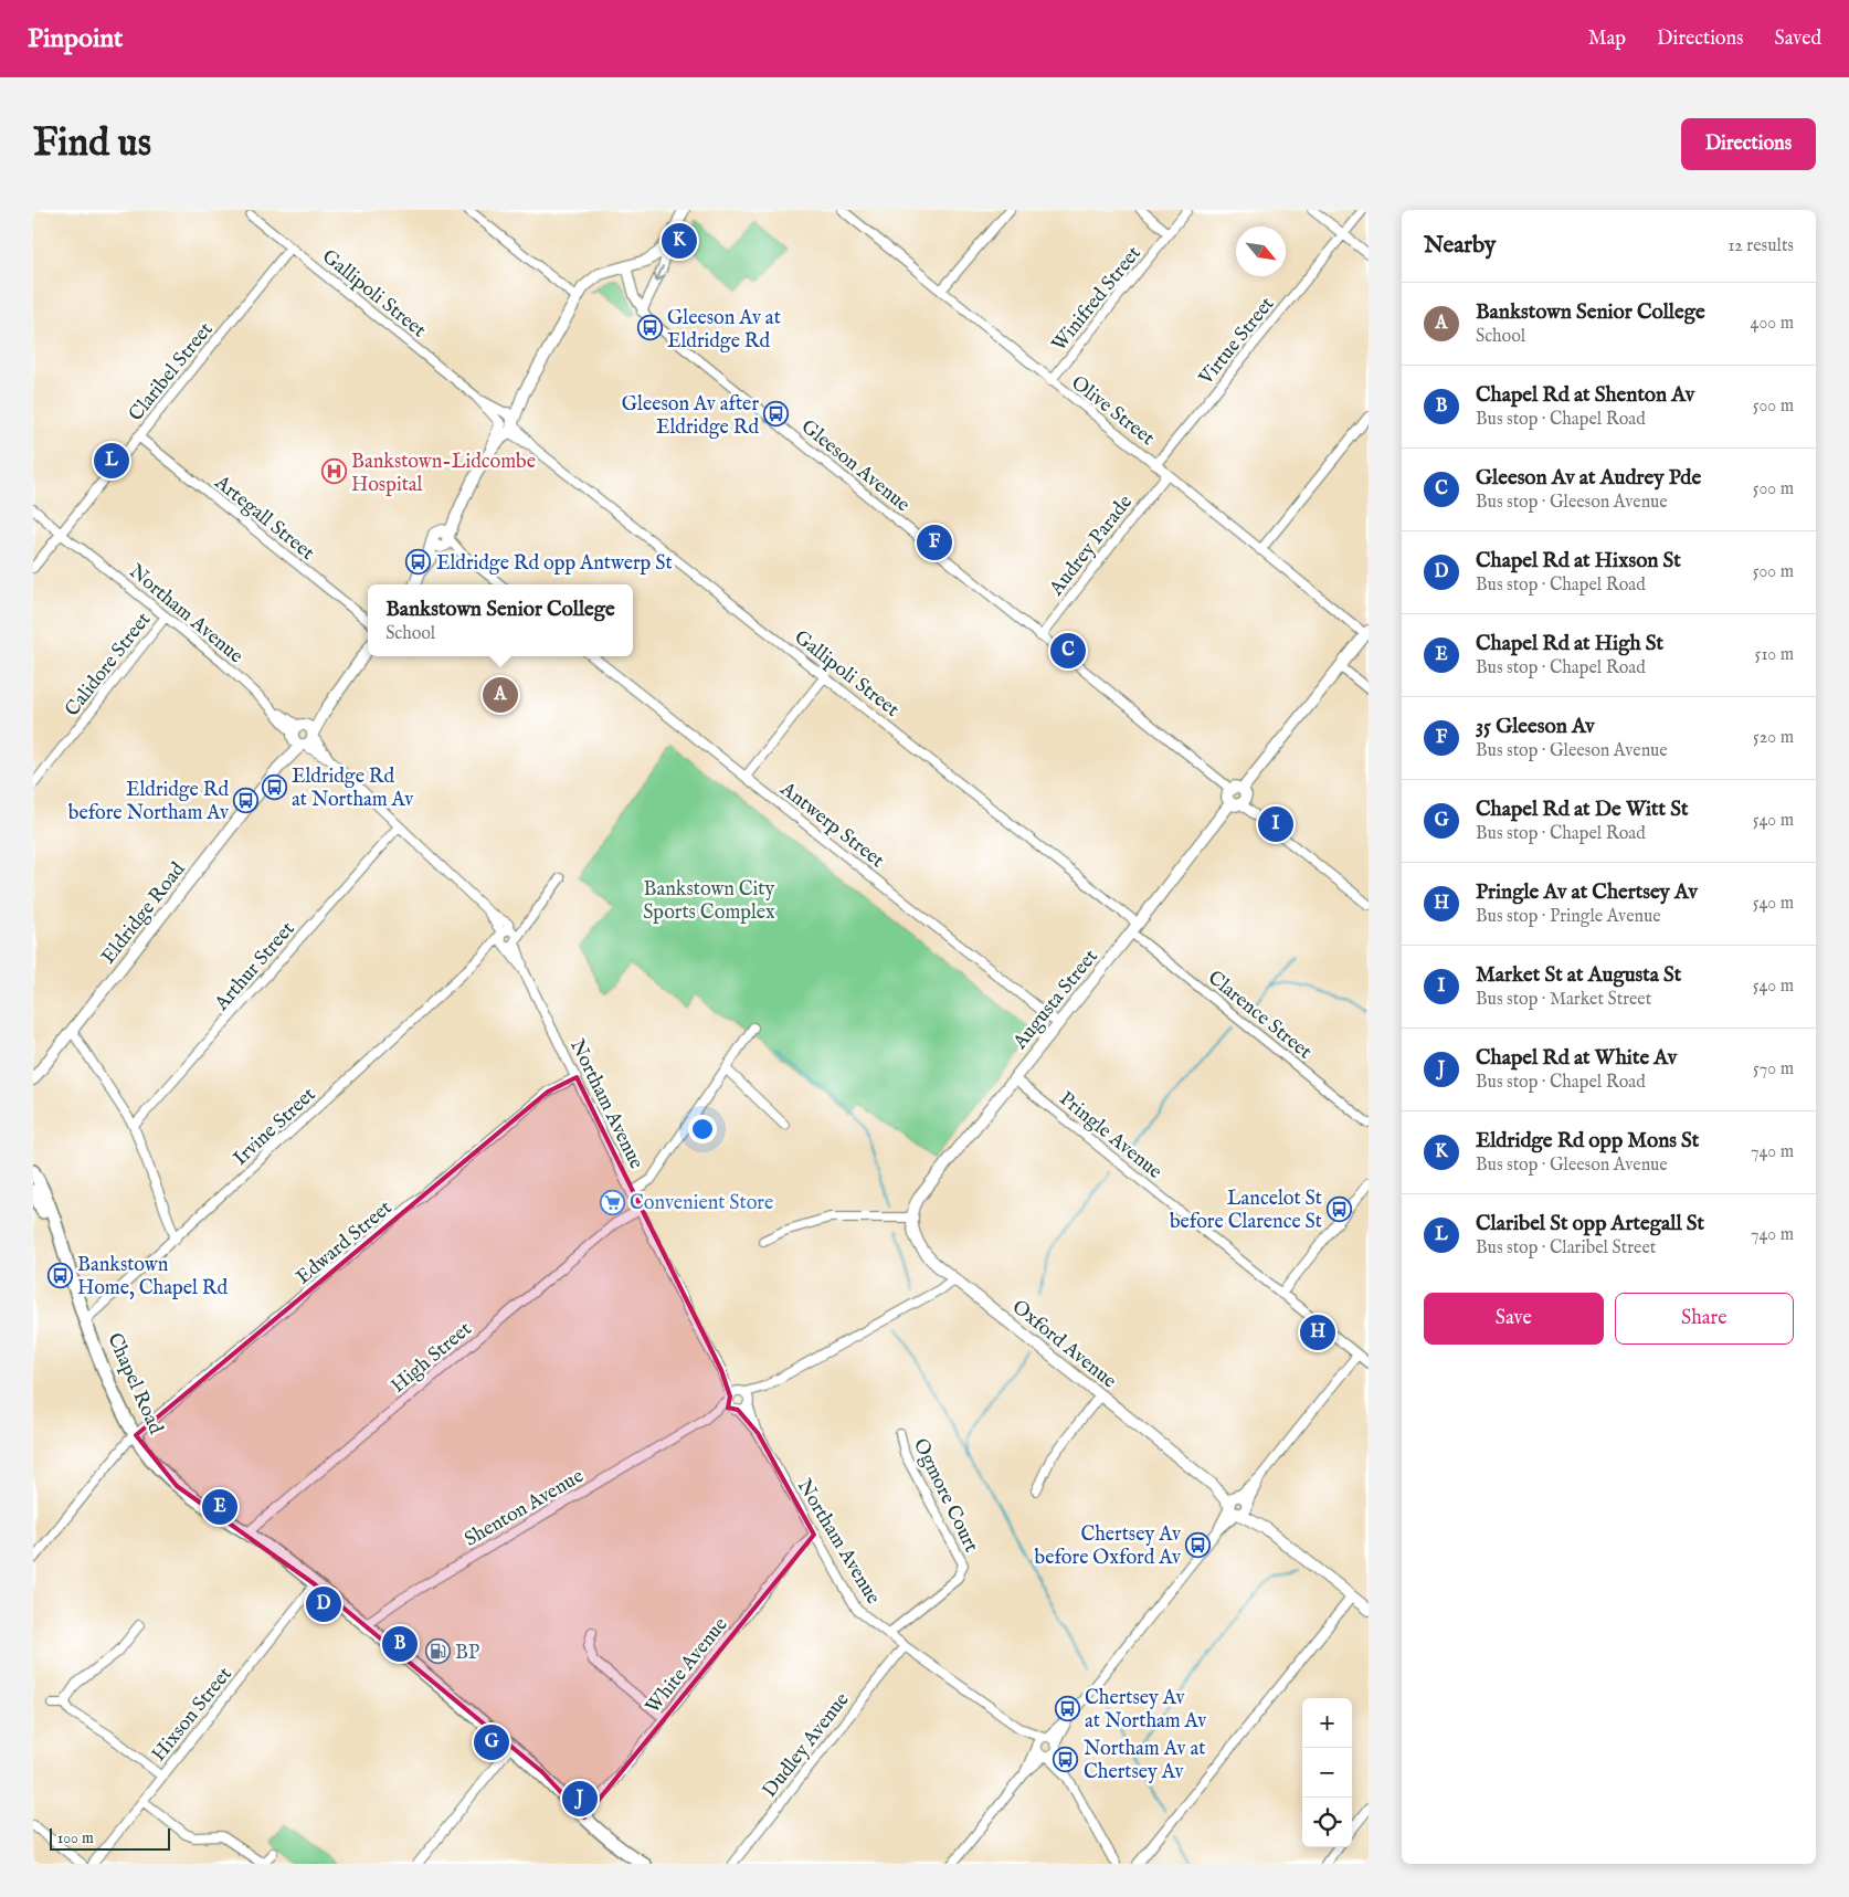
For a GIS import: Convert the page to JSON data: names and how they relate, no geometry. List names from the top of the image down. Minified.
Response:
{"streets":{"main road":["Chapel Road"],"street":["Gallipoli Street","Winifred Street","Virtue Street","Claribel Street","Olive Street","Gleeson Avenue","Artegall Street","Audrey Parade","Northam Avenue","Calidore Street","Antwerp Street","Eldridge Road","Arthur Street","Augusta Street","Clarence Street","Irvine Street","Pringle Avenue","Edward Street","Oxford Avenue","High Street","Ogmore Court","Shenton Avenue","White Avenue","Hixson Street","Dudley Avenue"]},"crossings":[["Gallipoli Street","Claribel Street"],["Gallipoli Street","Augusta Street"],["Gallipoli Street","Clarence Street"],["Winifred Street","Olive Street"],["Virtue Street","Olive Street"],["Claribel Street","Artegall Street"],["Claribel Street","Northam Avenue"],["Olive Street","Audrey Parade"],["Gleeson Avenue","Audrey Parade"],["Northam Avenue","Calidore Street"],["Northam Avenue","Eldridge Road"],["Northam Avenue","Arthur Street"],["Northam Avenue","Irvine Street"],["Northam Avenue","Edward Street"],["Northam Avenue","High Street"],["Northam Avenue","Ogmore Court"],["Northam Avenue","Shenton Avenue"],["Northam Avenue","White Avenue"],["Northam Avenue","Dudley Avenue"],["Antwerp Street","Augusta Street"],["Augusta Street","Clarence Street"],["Augusta Street","Pringle Avenue"],["Augusta Street","Oxford Avenue"],["Irvine Street","Chapel Road"],["Edward Street","Chapel Road"],["High Street","Chapel Road"],["Chapel Road","Shenton Avenue"],["Chapel Road","White Avenue"],["Chapel Road","Hixson Street"]],"parks":["Bankstown City Sports Complex"],"places":{"bus stop":["Gleeson Av at Eldridge Rd","Gleeson Av after Eldridge Rd","Eldridge Rd opp Antwerp St","Eldridge Rd at Northam Av","Eldridge Rd before Northam Av","Lancelot St before Clarence St","Bankstown Home, Chapel Rd","Chertsey Av before Oxford Av","Chertsey Av at Northam Av","Northam Av at Chertsey Av"],"hospital":["Bankstown-Lidcombe Hospital"],"supermarket":["Convenient Store"],"fuel station":["BP"]},"scale_bar":"100 m","north":"bottom right","page":{"header":"Pinpoint","nav":["Map","Directions","Saved"],"buttons":["Directions",["Save","Share"]],"title":"Find us","heading":["Nearby","12 results"],"pins":["K","L","F","C","A","I","H","E","D","B","G","J"],"list":[{"mark":"A","name":"Bankstown Senior College","note":"School","value":"400 m"},{"mark":"B","name":"Chapel Rd at Shenton Av","note":"Bus stop · Chapel Road","value":"500 m"},{"mark":"C","name":"Gleeson Av at Audrey Pde","note":"Bus stop · Gleeson Avenue","value":"500 m"},{"mark":"D","name":"Chapel Rd at Hixson St","note":"Bus stop · Chapel Road","value":"500 m"},{"mark":"E","name":"Chapel Rd at High St","note":"Bus stop · Chapel Road","value":"510 m"},{"mark":"F","name":"35 Gleeson Av","note":"Bus stop · Gleeson Avenue","value":"520 m"},{"mark":"G","name":"Chapel Rd at De Witt St","note":"Bus stop · Chapel Road","value":"540 m"},{"mark":"H","name":"Pringle Av at Chertsey Av","note":"Bus stop · Pringle Avenue","value":"540 m"},{"mark":"I","name":"Market St at Augusta St","note":"Bus stop · Market Street","value":"540 m"},{"mark":"J","name":"Chapel Rd at White Av","note":"Bus stop · Chapel Road","value":"570 m"},{"mark":"K","name":"Eldridge Rd opp Mons St","note":"Bus stop · Gleeson Avenue","value":"740 m"},{"mark":"L","name":"Claribel St opp Artegall St","note":"Bus stop · Claribel Street","value":"740 m"}],"popup":["Bankstown Senior College","School"],"map_buttons":["+","−"],"scale":"100 m"}}
